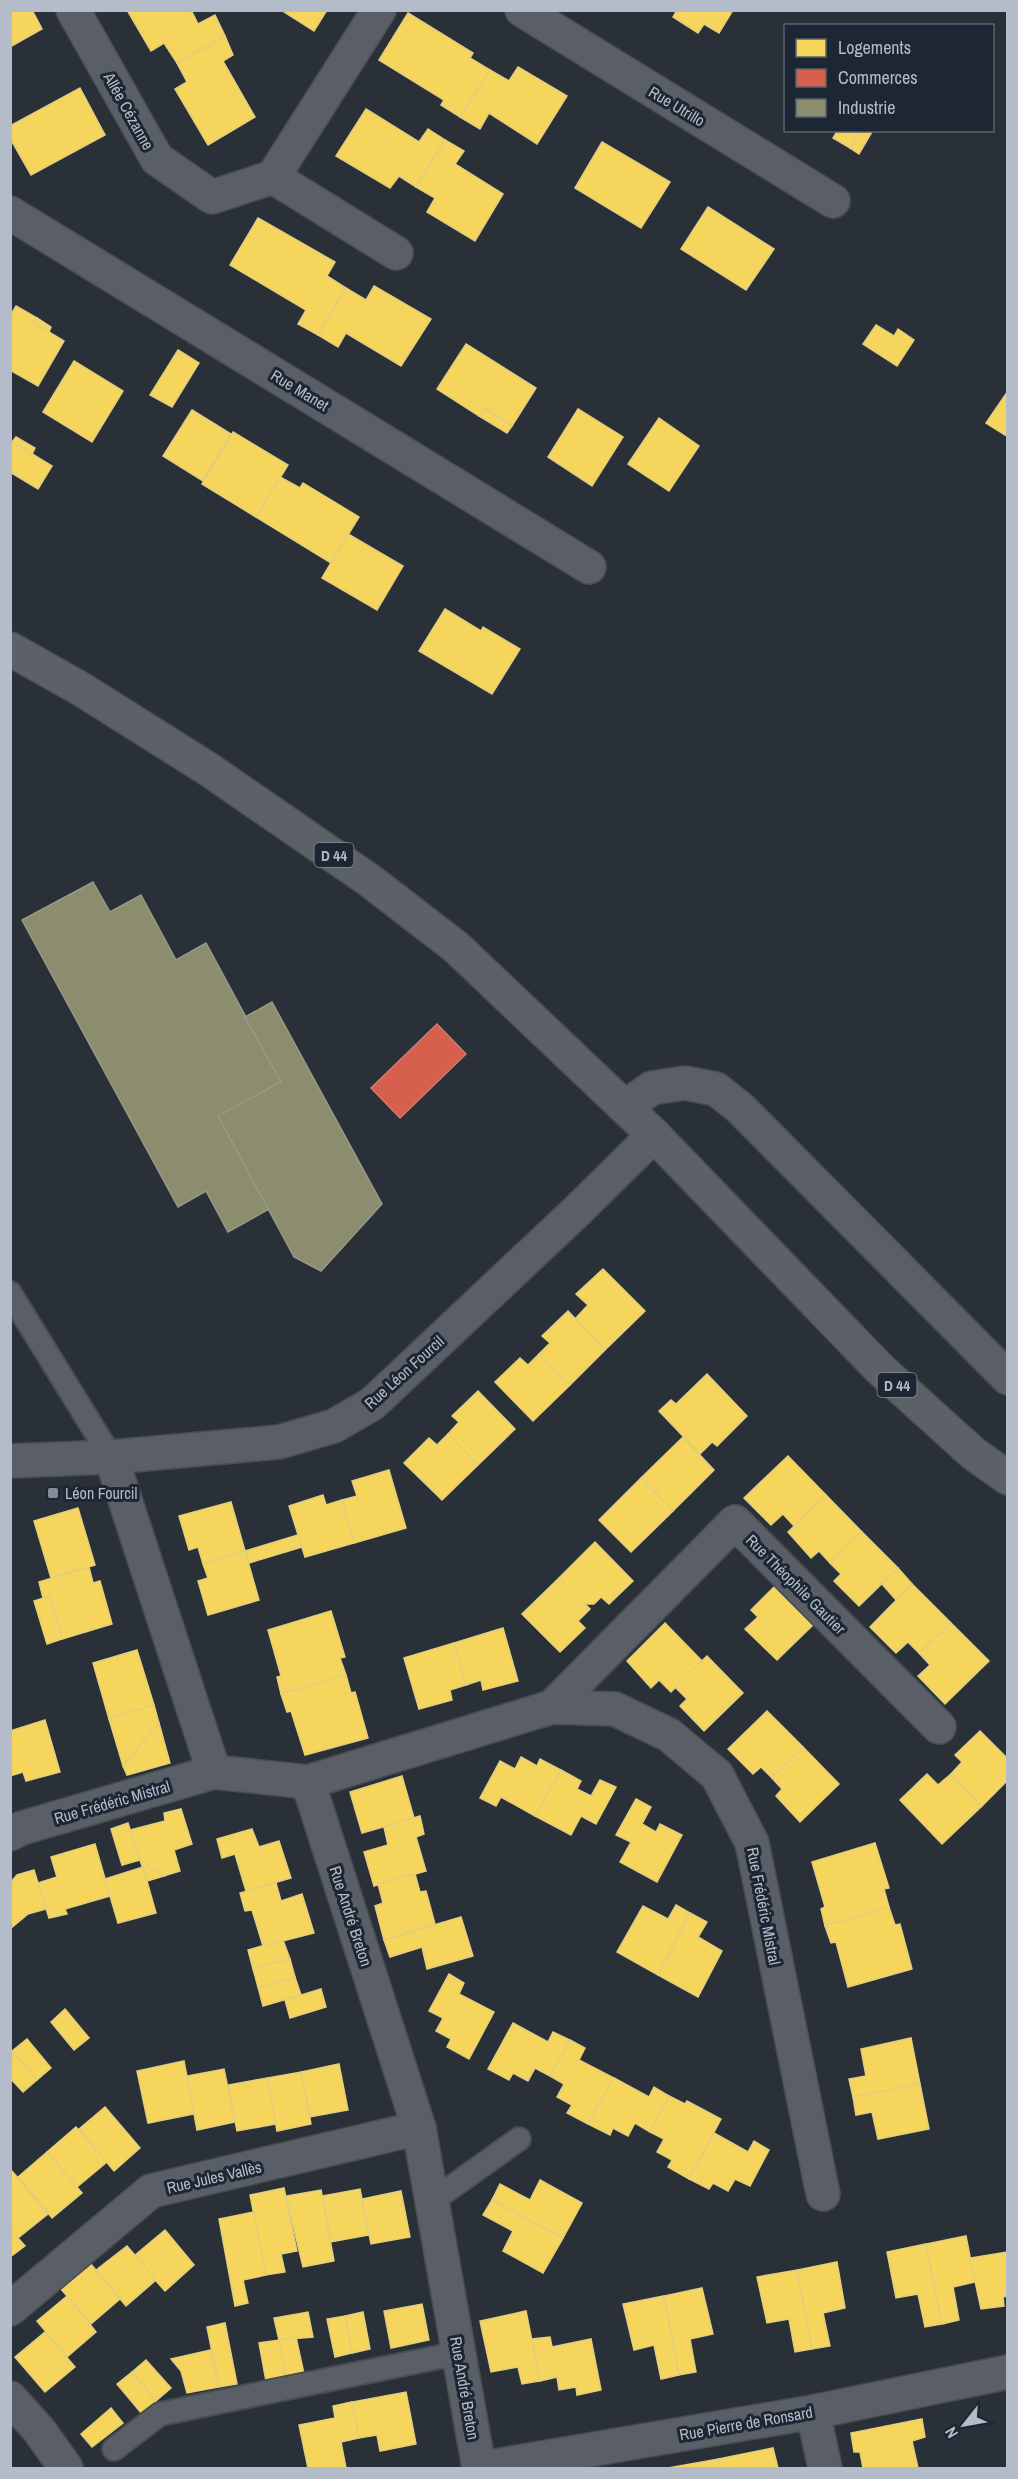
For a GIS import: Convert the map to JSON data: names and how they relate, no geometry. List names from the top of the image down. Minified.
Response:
{"streets":{"main road":["D 44"],"street":["Rue Utrillo","Allée Cézanne","Rue Manet","Rue Léon Fourcil","Rue Théophile Gautier","Rue Frédéric Mistral","Rue André Breton","Rue Jules Vallès","Rue Pierre de Ronsard"]},"crossings":[["D 44","Rue Léon Fourcil"],["Rue Théophile Gautier","Rue Frédéric Mistral"],["Rue Frédéric Mistral","Rue André Breton"],["Rue André Breton","Rue Jules Vallès"],["Rue André Breton","Rue Pierre de Ronsard"]],"places":{"transit":["Léon Fourcil"]},"legend":["Logements","Commerces","Industrie"],"north":"bottom left"}
